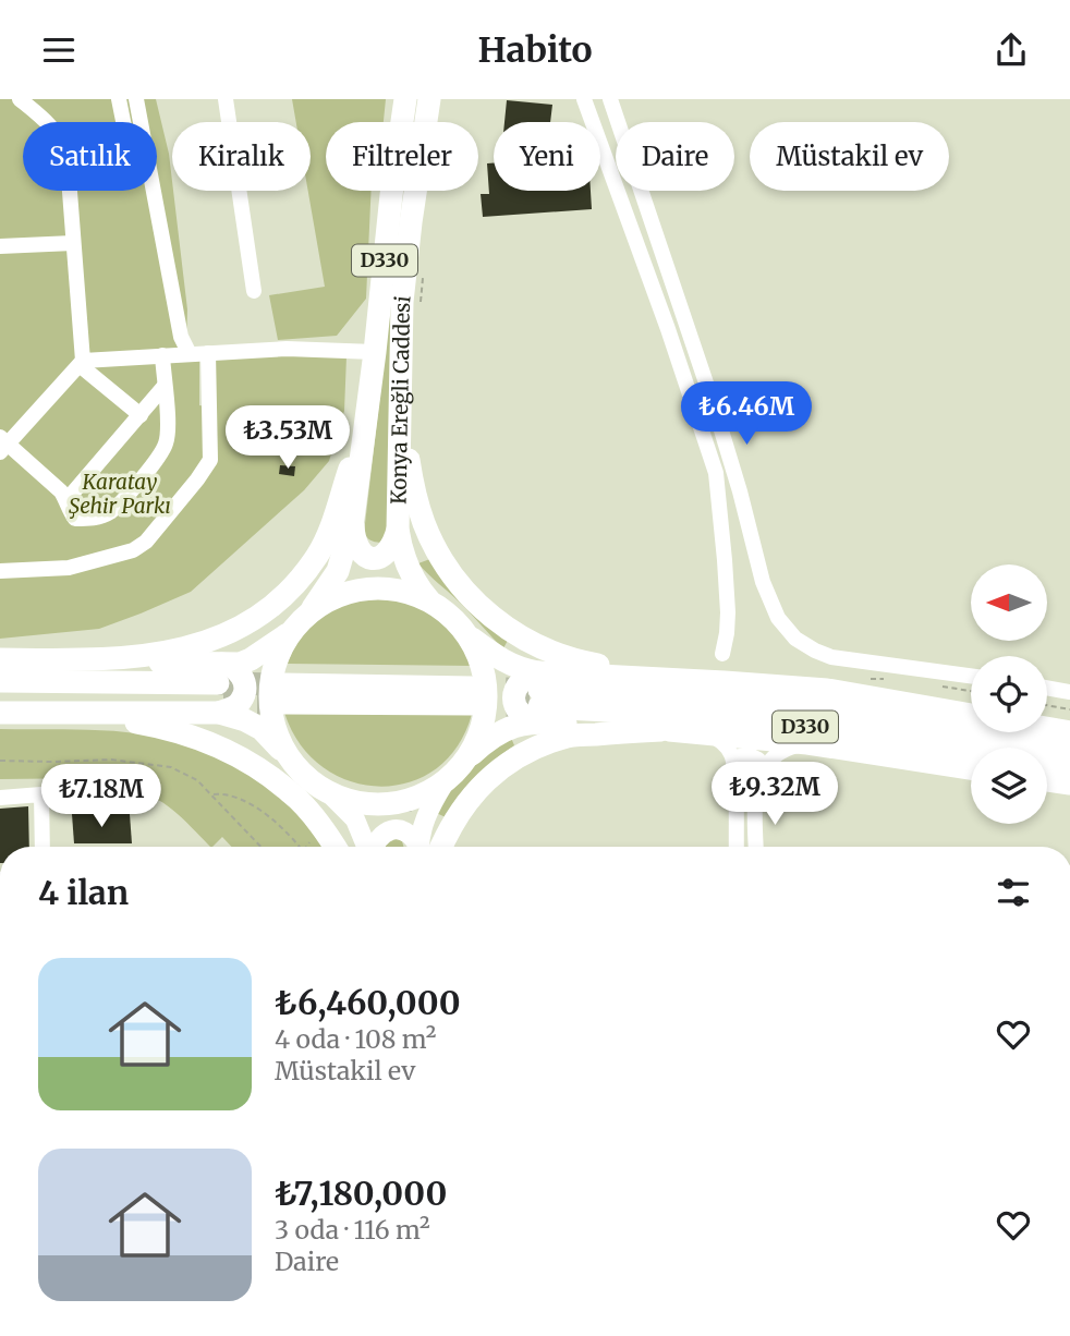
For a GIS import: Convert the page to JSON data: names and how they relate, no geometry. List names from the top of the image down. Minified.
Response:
{"streets":{"highway":["D330","Konya Ereğli Caddesi"]},"crossings":[["D330","Konya Ereğli Caddesi"]],"parks":["Karatay Şehir Parkı"],"north":"left","page":{"header":"Habito","chip":["Satılık","Kiralık","Filtreler","Yeni","Daire","Müstakil ev"],"price":["₺6.46M","₺3.53M","₺9.32M","₺7.18M"],"heading":"4 ilan","list":[{"name":"₺6,460,000","note":"4 oda · 108 m² · Müstakil ev"},{"name":"₺7,180,000","note":"3 oda · 116 m² · Daire"}]}}
